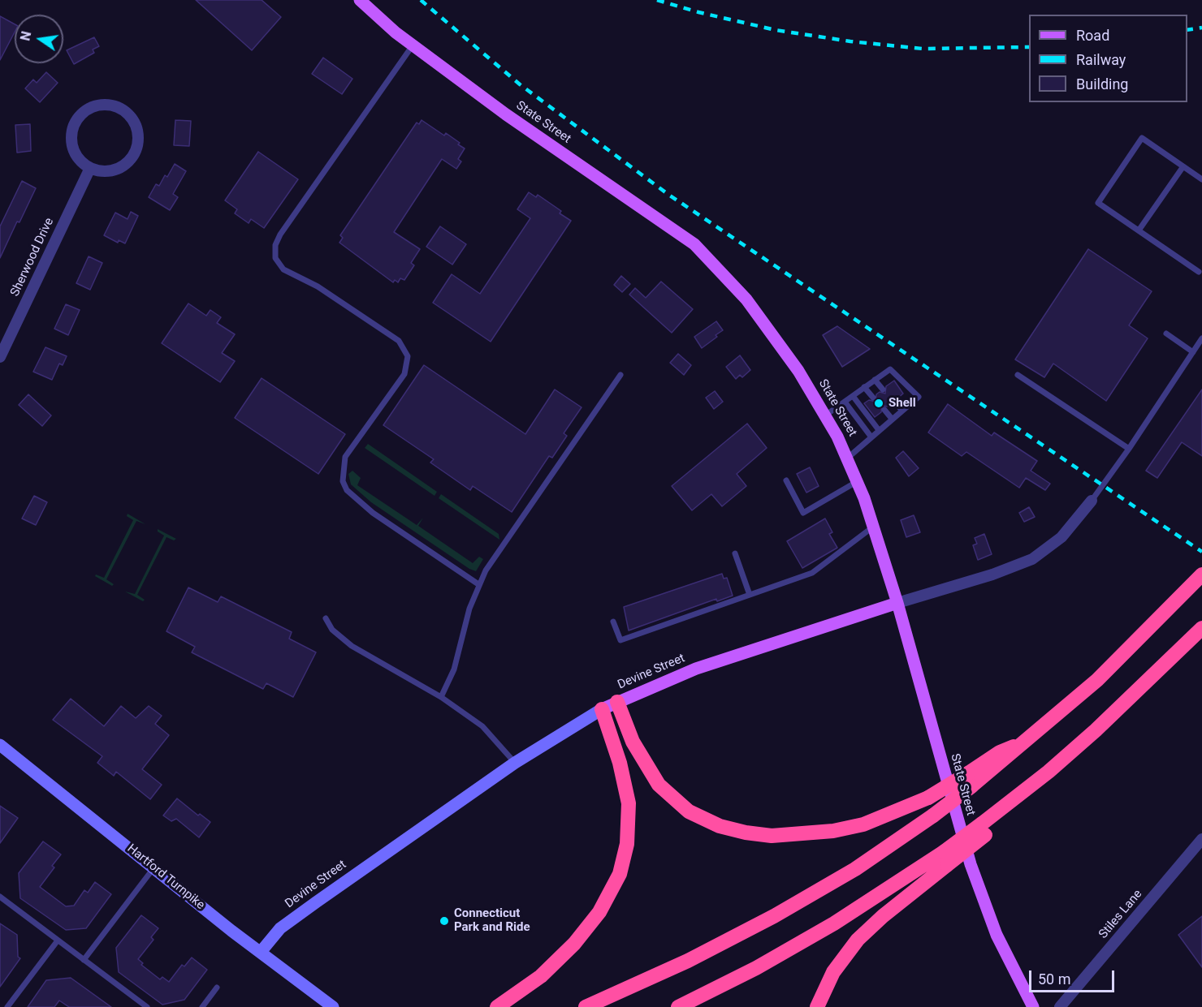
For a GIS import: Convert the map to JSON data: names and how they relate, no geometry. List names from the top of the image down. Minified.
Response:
{"streets":{"main road":["State Street","Devine Street","Hartford Turnpike"],"street":["Sherwood Drive","Stiles Lane"]},"crossings":[["State Street","Devine Street"],["Devine Street","Hartford Turnpike"]],"places":["Shell","Connecticut Park and Ride"],"legend":["Road","Railway","Building"],"scale_bar":"50 m","north":"left"}
